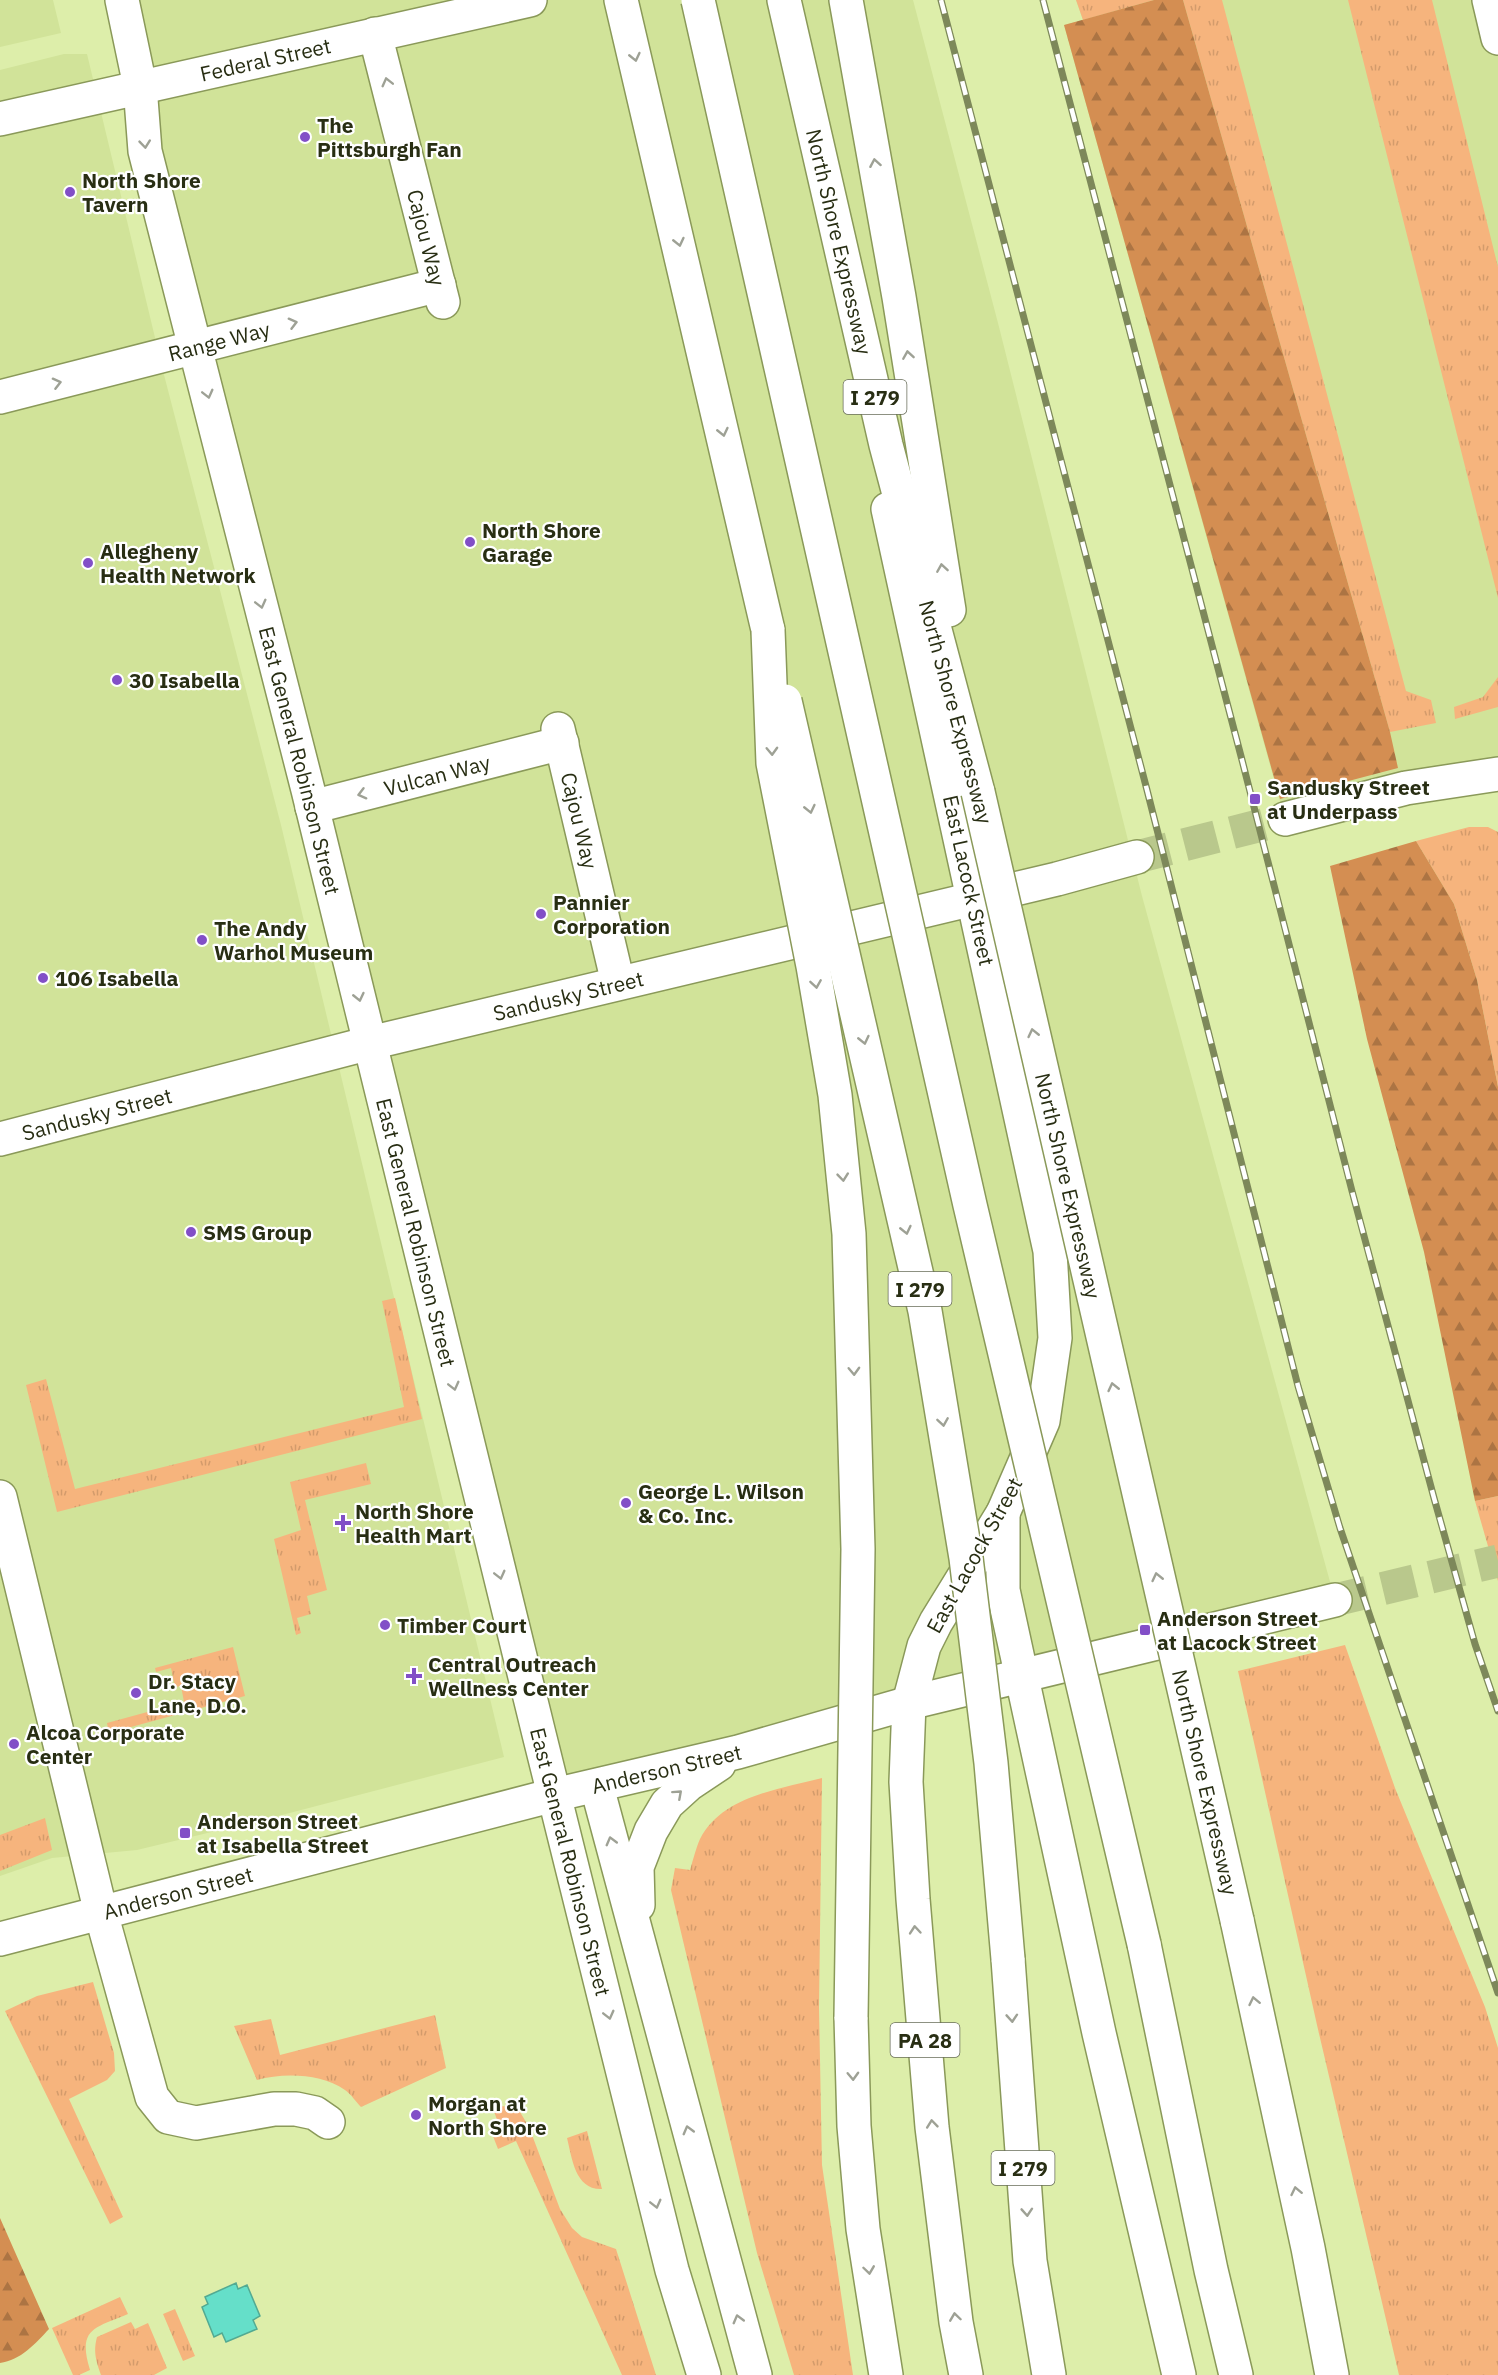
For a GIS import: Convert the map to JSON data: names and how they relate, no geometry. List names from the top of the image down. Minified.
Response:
{"streets":{"main road":["Federal Street","Cajou Way","North Shore Expressway","Range Way","I 279","East General Robinson Street","Vulcan Way","East Lacock Street","Sandusky Street","Anderson Street","PA 28"]},"crossings":[["Federal Street","Cajou Way"],["Federal Street","East General Robinson Street"],["Cajou Way","Range Way"],["Cajou Way","Vulcan Way"],["Cajou Way","Sandusky Street"],["Range Way","East General Robinson Street"],["East General Robinson Street","Vulcan Way"],["East General Robinson Street","Sandusky Street"],["East General Robinson Street","Anderson Street"],["East Lacock Street","Sandusky Street"],["East Lacock Street","Anderson Street"],["East Lacock Street","PA 28"],["Anderson Street","PA 28"]],"one_way":["Range Way","Vulcan Way"],"places":{"other":["The Pittsburgh Fan","North Shore Tavern","North Shore Garage","Allegheny Health Network","30 Isabella","Pannier Corporation","The Andy Warhol Museum","106 Isabella","SMS Group","George L. Wilson & Co. Inc.","Timber Court","Dr. Stacy Lane, D.O.","Alcoa Corporate Center","Morgan at North Shore"],"transit":["Sandusky Street at Underpass","Anderson Street at Lacock Street","Anderson Street at Isabella Street"],"health":["North Shore Health Mart","Central Outreach Wellness Center"]}}
